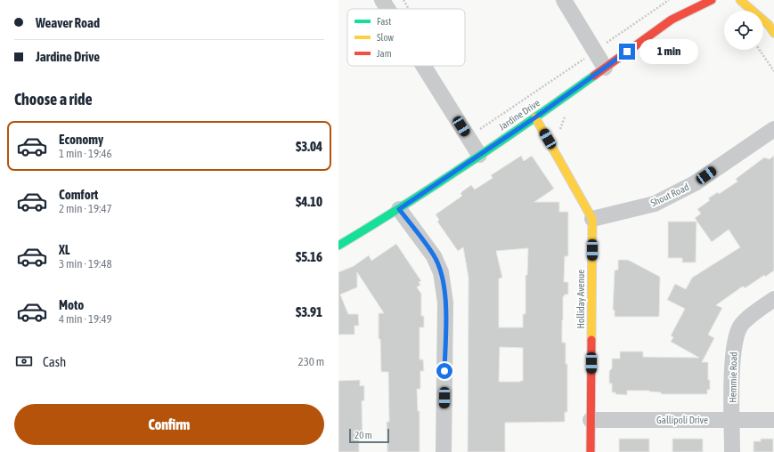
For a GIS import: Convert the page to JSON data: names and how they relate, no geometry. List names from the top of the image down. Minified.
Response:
{"streets":{"street":["Jardine Drive","Shout Road","Holliday Avenue","Hemmie Road","Gallipoli Drive"]},"crossings":[["Jardine Drive","Holliday Avenue"],["Shout Road","Holliday Avenue"],["Holliday Avenue","Gallipoli Drive"],["Hemmie Road","Gallipoli Drive"]],"legend":["Fast","Slow","Jam"],"scale_bar":"20 m","page":{"banner":["Weaver Road","Jardine Drive"],"bubble":"1 min","heading":"Choose a ride","list":[{"name":"Economy","note":"1 min · 19:46","value":"$3.04"},{"name":"Comfort","note":"2 min · 19:47","value":"$4.10"},{"name":"XL","note":"3 min · 19:48","value":"$5.16"},{"name":"Moto","note":"4 min · 19:49","value":"$3.91"}],"pay":["Cash","230 m"],"buttons":"Confirm","scale":"20 m"}}
